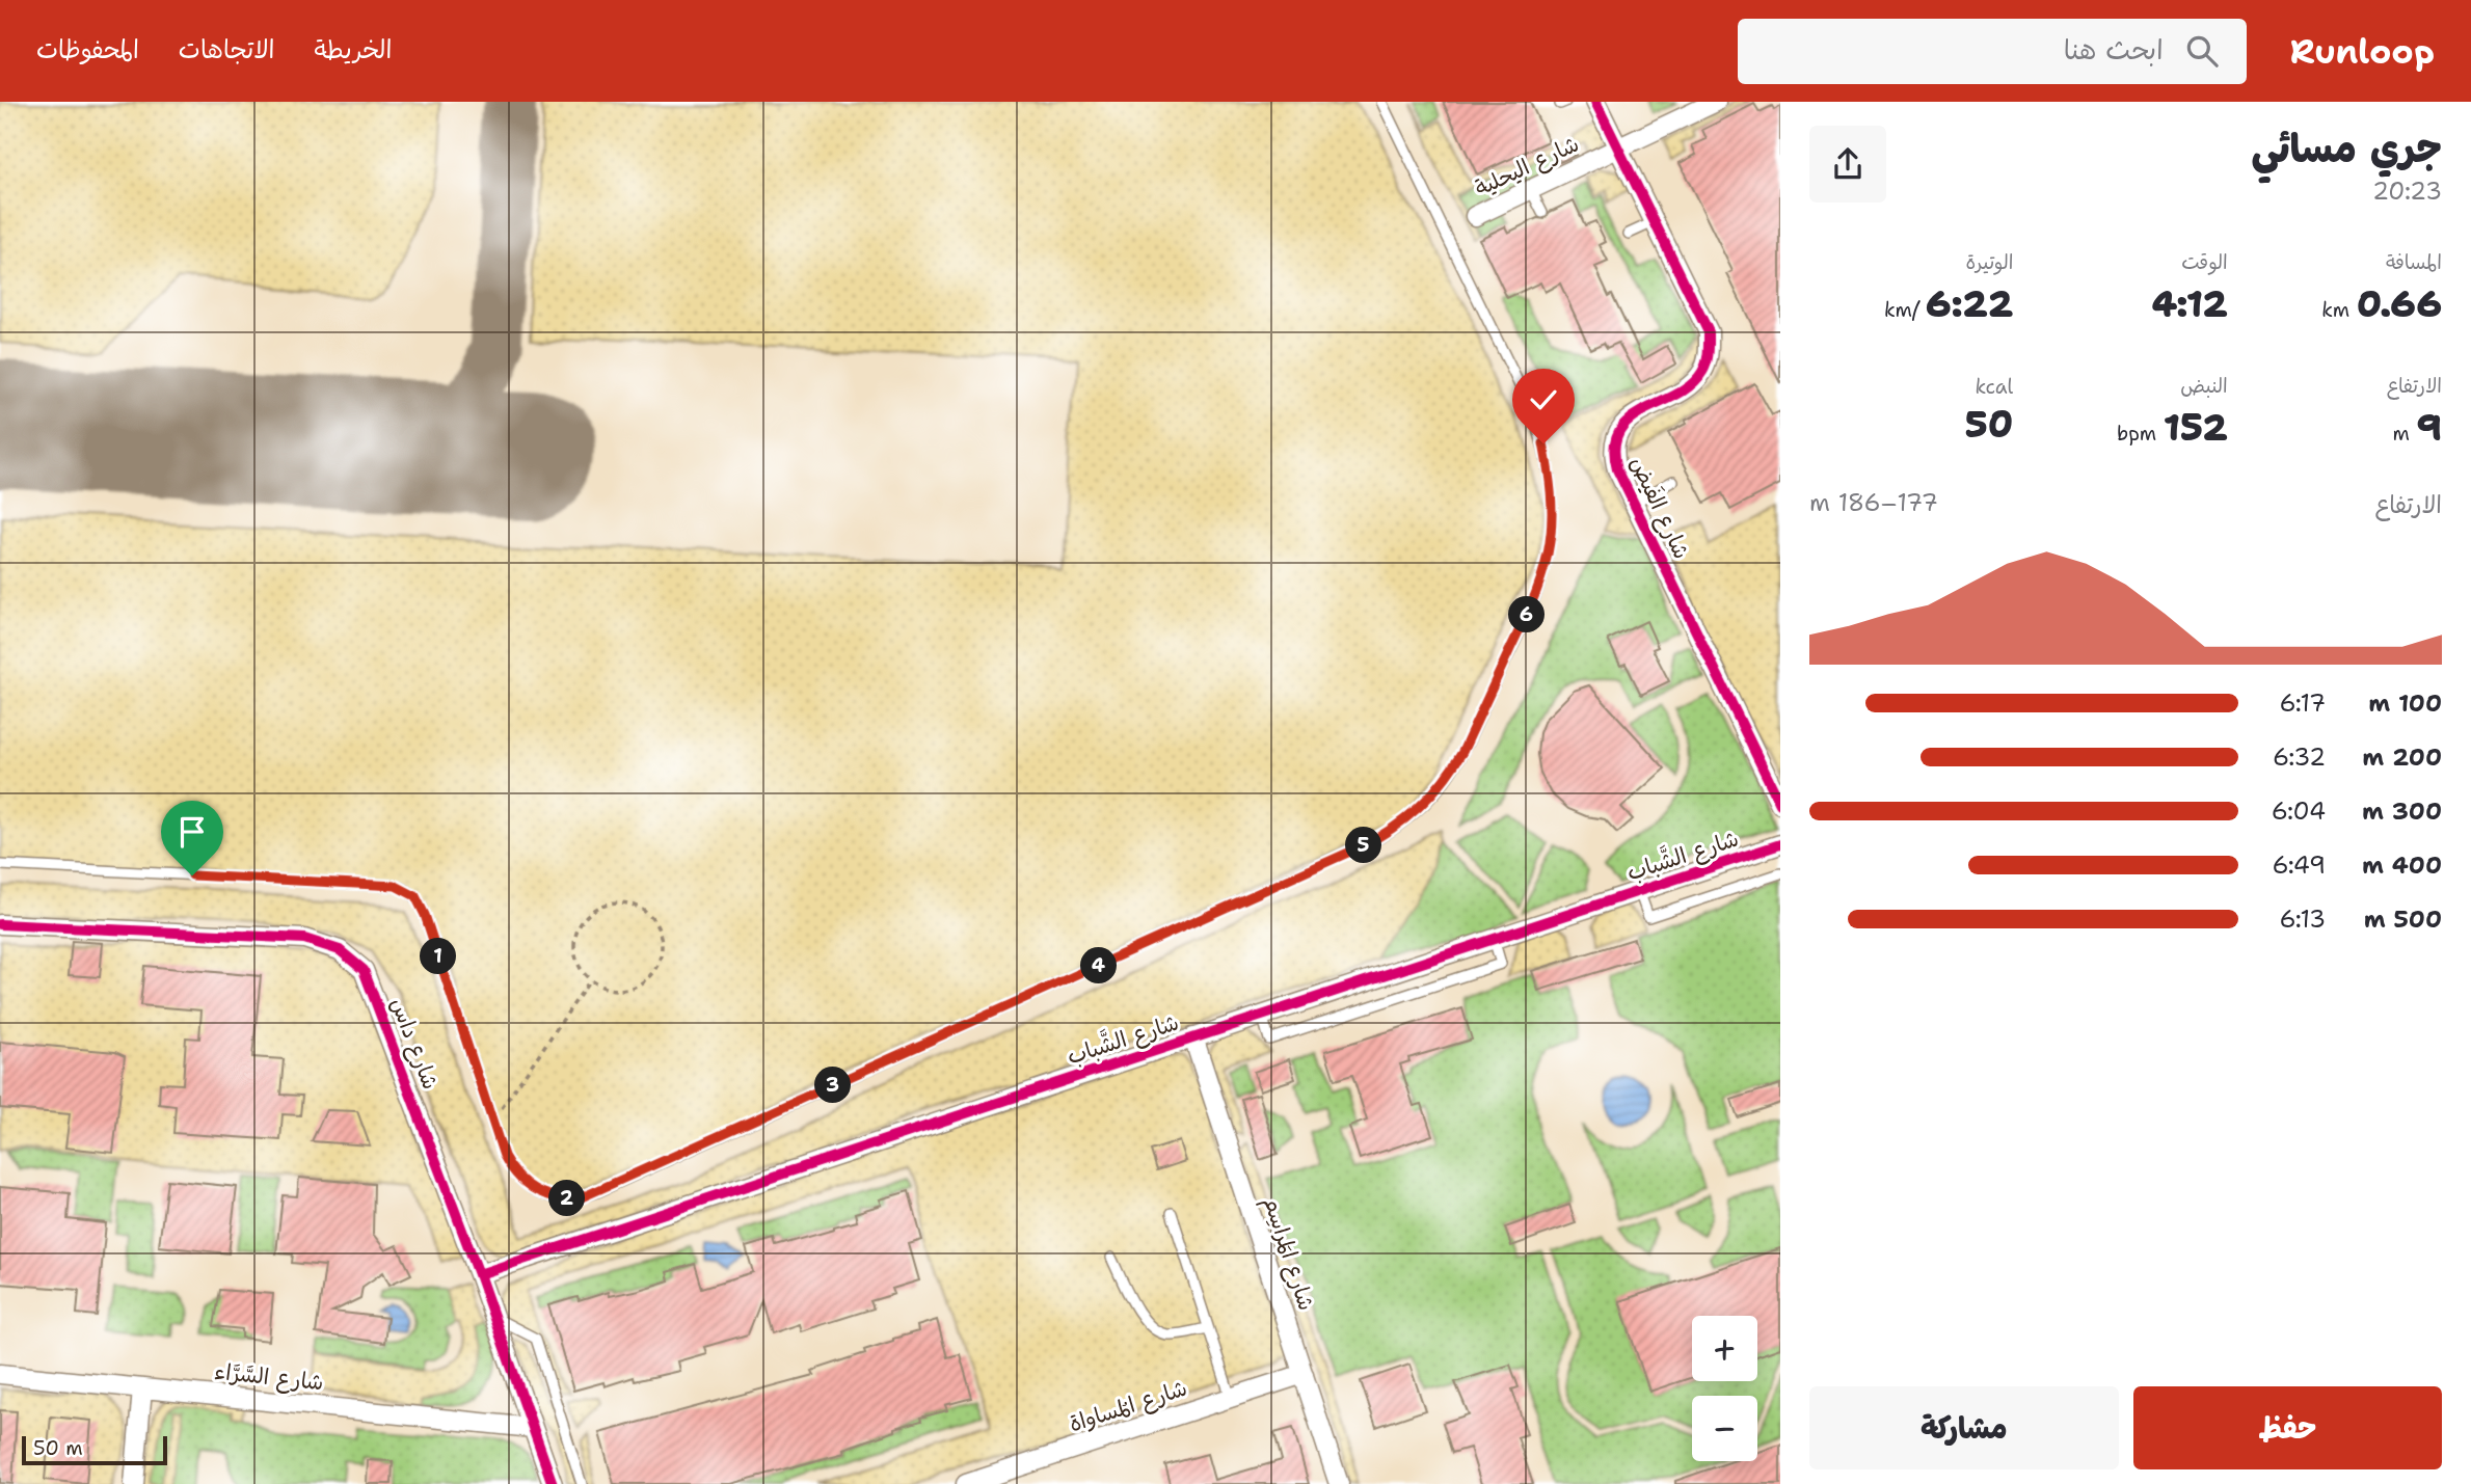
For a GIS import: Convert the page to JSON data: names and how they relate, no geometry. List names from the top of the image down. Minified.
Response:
{"streets":{"street":["شارع اليحلية","شارع الفَيض","شارع الشَّباب","شارع داس","شارع المَراسِم","شارع السَّرَّاء","شارع المُساواة"]},"crossings":[["شارع اليحلية","شارع الفَيض"],["شارع الشَّباب","شارع داس"],["شارع الشَّباب","شارع المَراسِم"],["شارع داس","شارع السَّرَّاء"],["شارع المَراسِم","شارع المُساواة"]],"scale_bar":"50 m","page":{"header":"Runloop","search":"ابحث هنا","nav":["الخريطة","الاتجاهات","المحفوظات"],"heading":["جري مسائي","20:23"],"stats":[["المسافة","0.66 km"],["الوقت","4:12"],["الوتيرة","6:22 /km"],["الارتفاع","9 m"],["النبض","152 bpm"],["kcal","50"]],"chart":["الارتفاع","177–186 m"],"pins":["6","5","1","4","3","2"],"list":[{"name":"100 m","note":"6:17"},{"name":"200 m","note":"6:32"},{"name":"300 m","note":"6:04"},{"name":"400 m","note":"6:49"},{"name":"500 m","note":"6:13"}],"map_buttons":["+","−"],"buttons":["حفظ","مشاركة"],"scale":"50 m"}}
